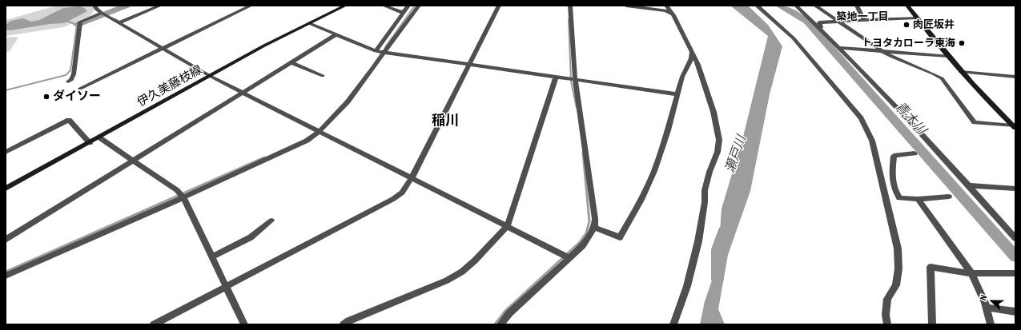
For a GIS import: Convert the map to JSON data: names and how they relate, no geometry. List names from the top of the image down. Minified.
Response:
{"streets":{"main road":["伊久美藤枝線"]},"districts":["築地一丁目","稲川"],"water":["青木川","瀬戸川"],"places":["肉匠坂井","トヨタカローラ東海","ダイソー"],"north":"left"}
